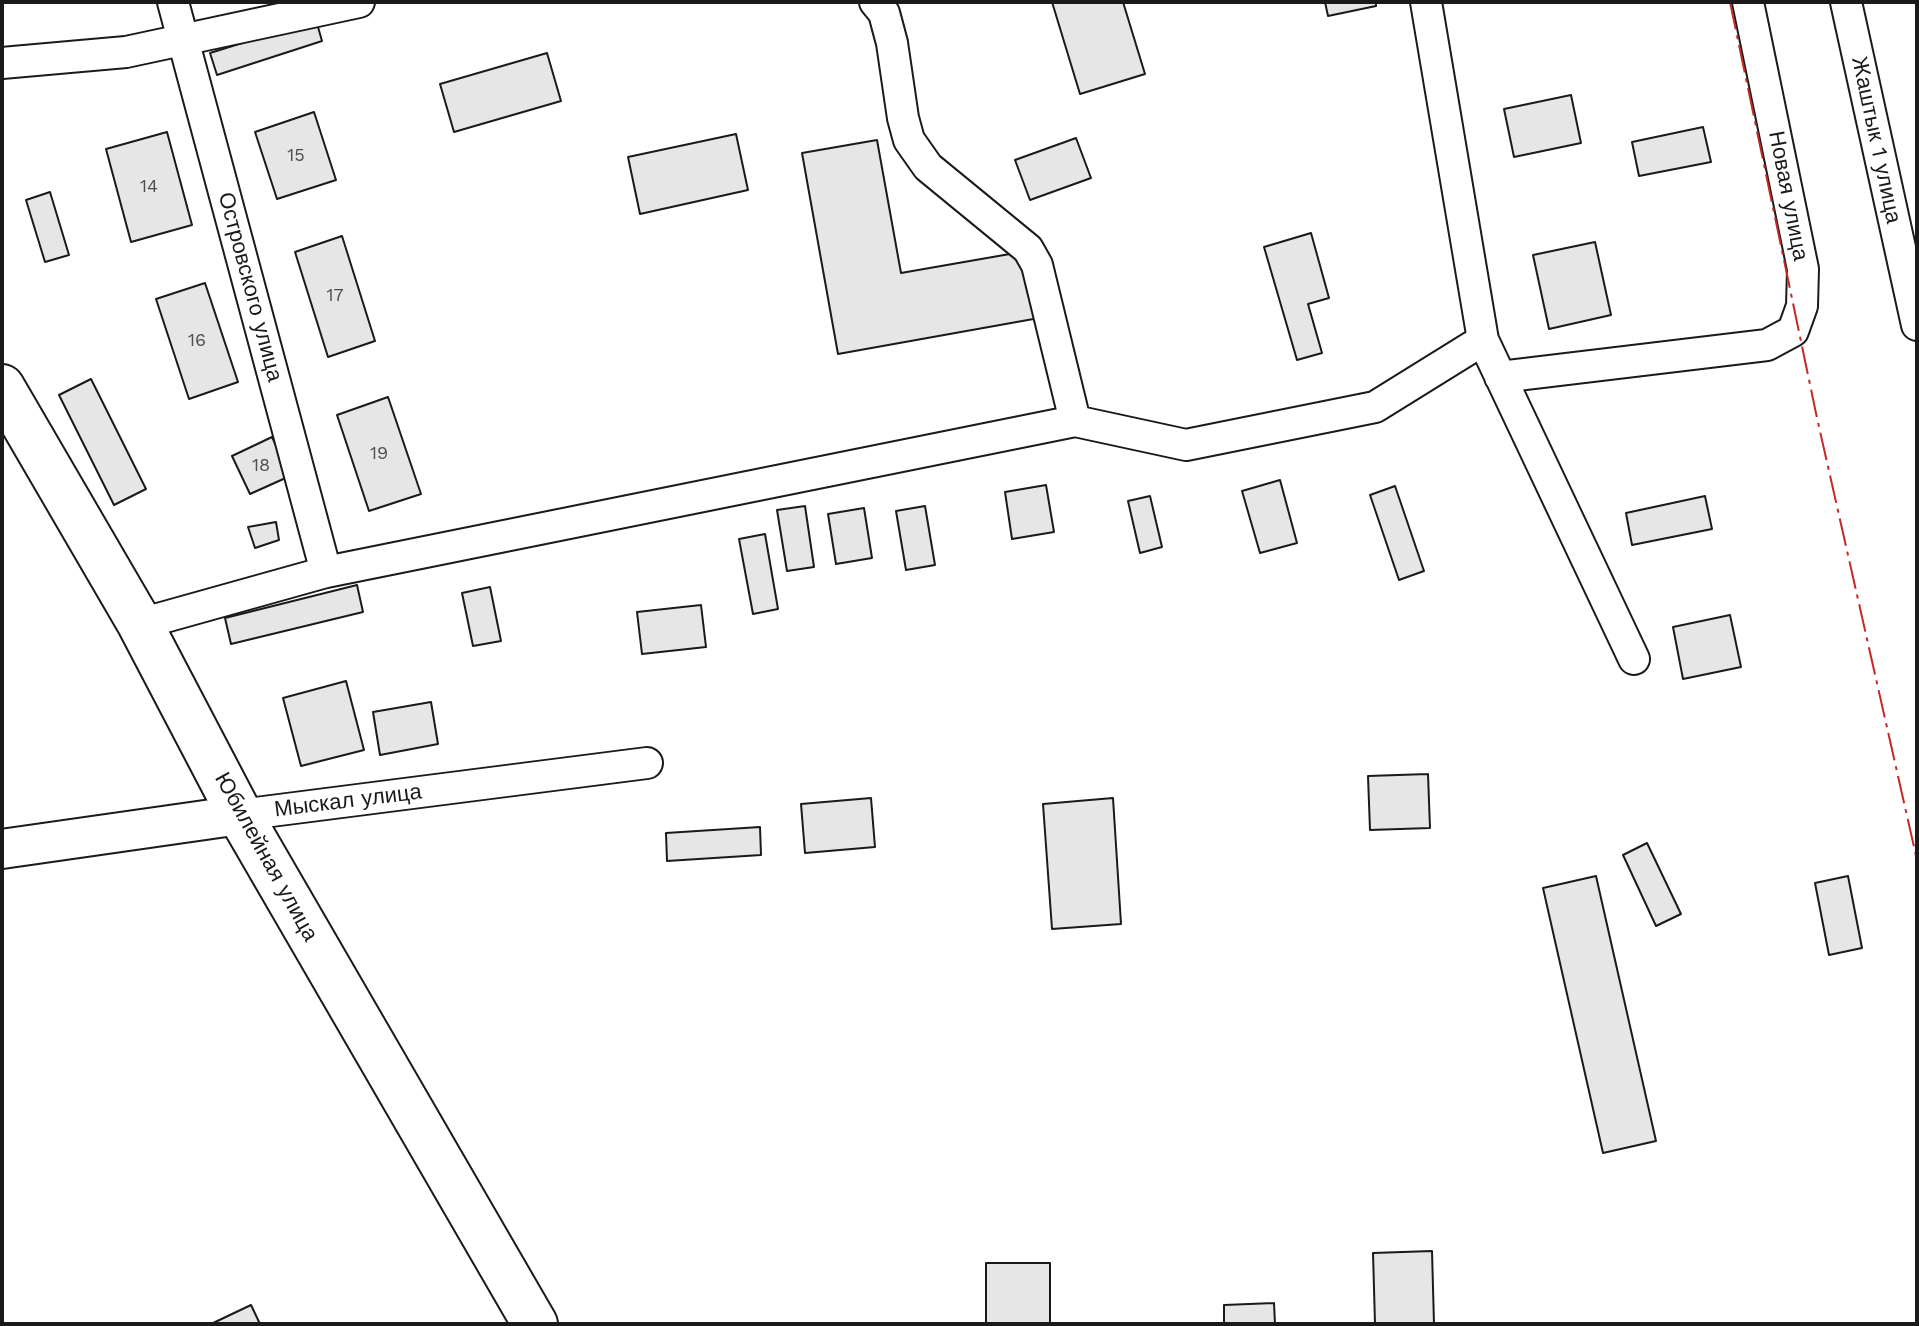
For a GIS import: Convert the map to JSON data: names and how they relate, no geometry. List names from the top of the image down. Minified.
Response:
{"streets":{"main road":["Юбилейная улица"],"street":["Жаштык 1 улица","Новая улица","Островского улица","Мыскал улица"]},"crossings":[["Мыскал улица","Юбилейная улица"]],"house_numbers":["15","14","17","16","19","18"]}
